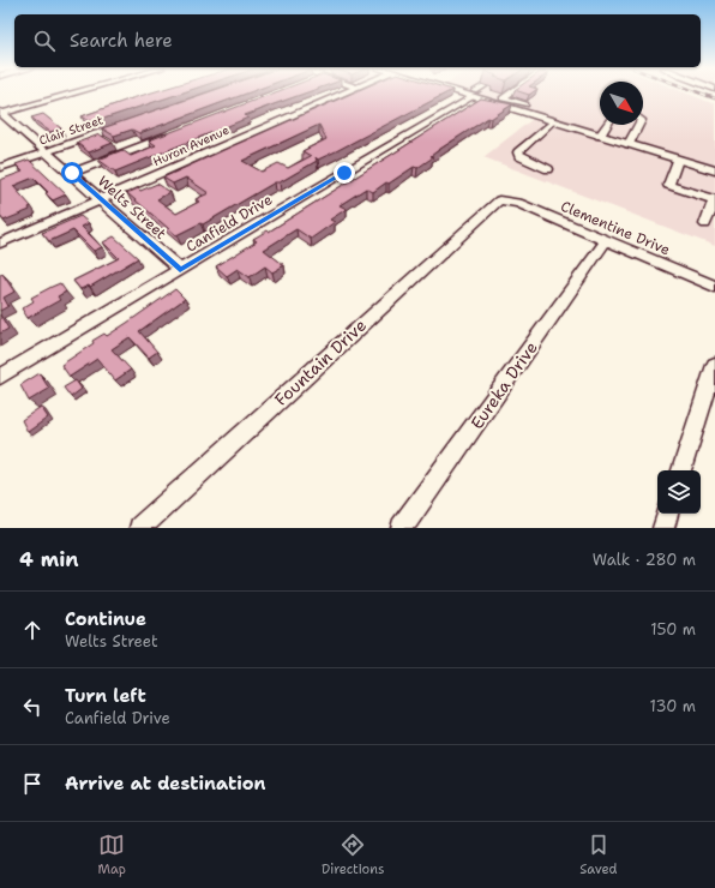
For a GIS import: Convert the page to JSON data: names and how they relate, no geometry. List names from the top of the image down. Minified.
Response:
{"streets":{"street":["Clair Street","Huron Avenue","Welts Street","Canfield Drive","Clementine Drive","Fountain Drive","Eureka Drive"]},"crossings":[["Clair Street","Welts Street"],["Huron Avenue","Welts Street"],["Welts Street","Canfield Drive"],["Clementine Drive","Fountain Drive"],["Clementine Drive","Eureka Drive"]],"north":"bottom right","page":{"search":"Search here","heading":["4 min","Walk · 280 m"],"list":[["Continue","Welts Street","150 m"],["Turn left","Canfield Drive","130 m"],"Arrive at destination"],"nav":["Map","Directions","Saved"]}}
